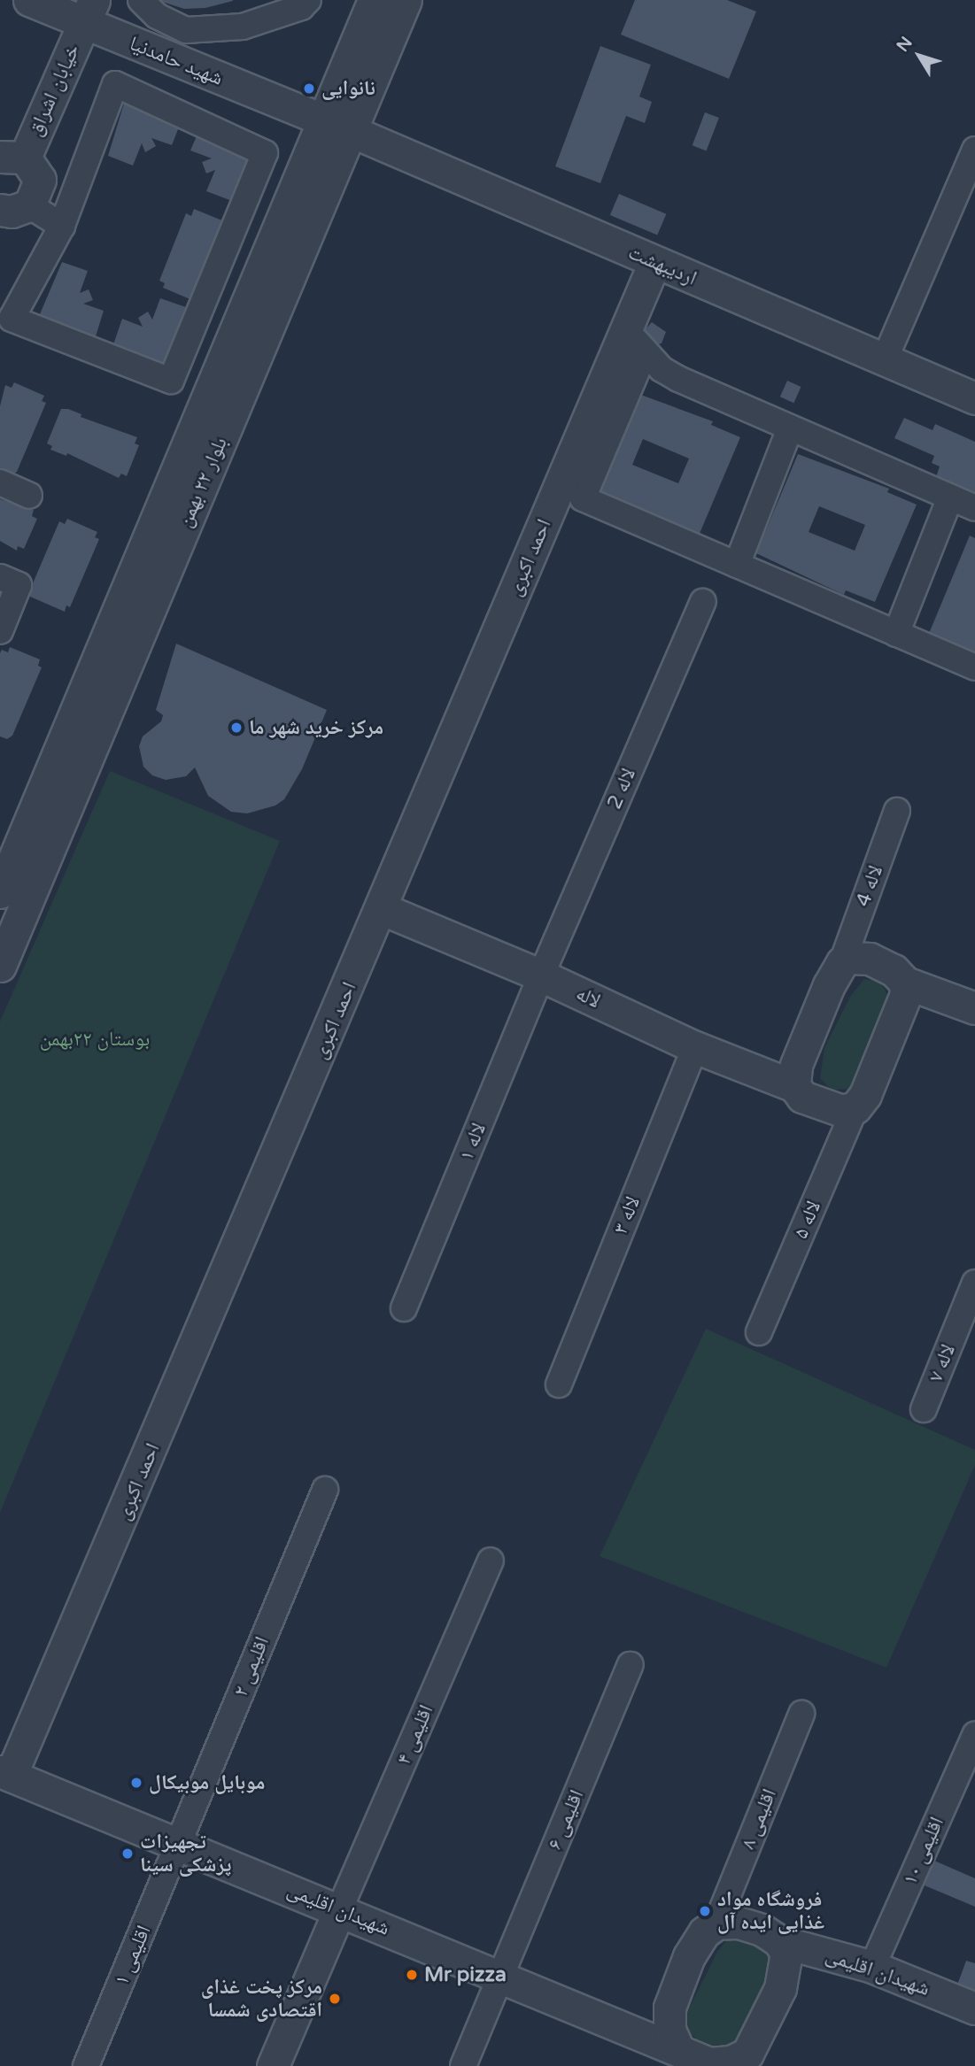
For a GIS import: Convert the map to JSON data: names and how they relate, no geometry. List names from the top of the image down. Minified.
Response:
{"streets":{"street":["شهید حامدنیا","خیابان اشراق","اردیبهشت","بلوار ۲۲ بهمن","احمد اکبری","لاله 2","لاله 4","لاله","لاله ۱","لاله ۳","لاله ۵","لاله ۷","اقلیمی ۲","اقلیمی ۴","اقلیمی ۸","اقلیمی ۶","اقلیمی ۱۰","شهیدان اقلیمی","اقلیمی ۱"]},"crossings":[["شهید حامدنیا","خیابان اشراق"],["شهید حامدنیا","اردیبهشت"],["شهید حامدنیا","بلوار ۲۲ بهمن"],["اردیبهشت","بلوار ۲۲ بهمن"],["اردیبهشت","احمد اکبری"],["احمد اکبری","لاله"],["احمد اکبری","شهیدان اقلیمی"],["لاله 2","لاله"],["لاله 2","لاله ۱"],["لاله","لاله ۱"],["لاله","لاله ۳"],["لاله","لاله ۵"],["اقلیمی ۲","شهیدان اقلیمی"],["اقلیمی ۲","اقلیمی ۱"],["اقلیمی ۴","شهیدان اقلیمی"],["اقلیمی ۸","شهیدان اقلیمی"],["اقلیمی ۶","شهیدان اقلیمی"],["اقلیمی ۱۰","شهیدان اقلیمی"],["شهیدان اقلیمی","اقلیمی ۱"]],"parks":["بوستان ۲۲بهمن"],"places":["نانوایی","مرکز خرید شهر ما","موبایل موبیکال","تجهیزات پزشکی سینا","فروشگاه مواد غذایی ایده آل","Mr pizza","مرکز پخت غذای اقتصادی شمسا"],"north":"top left"}
